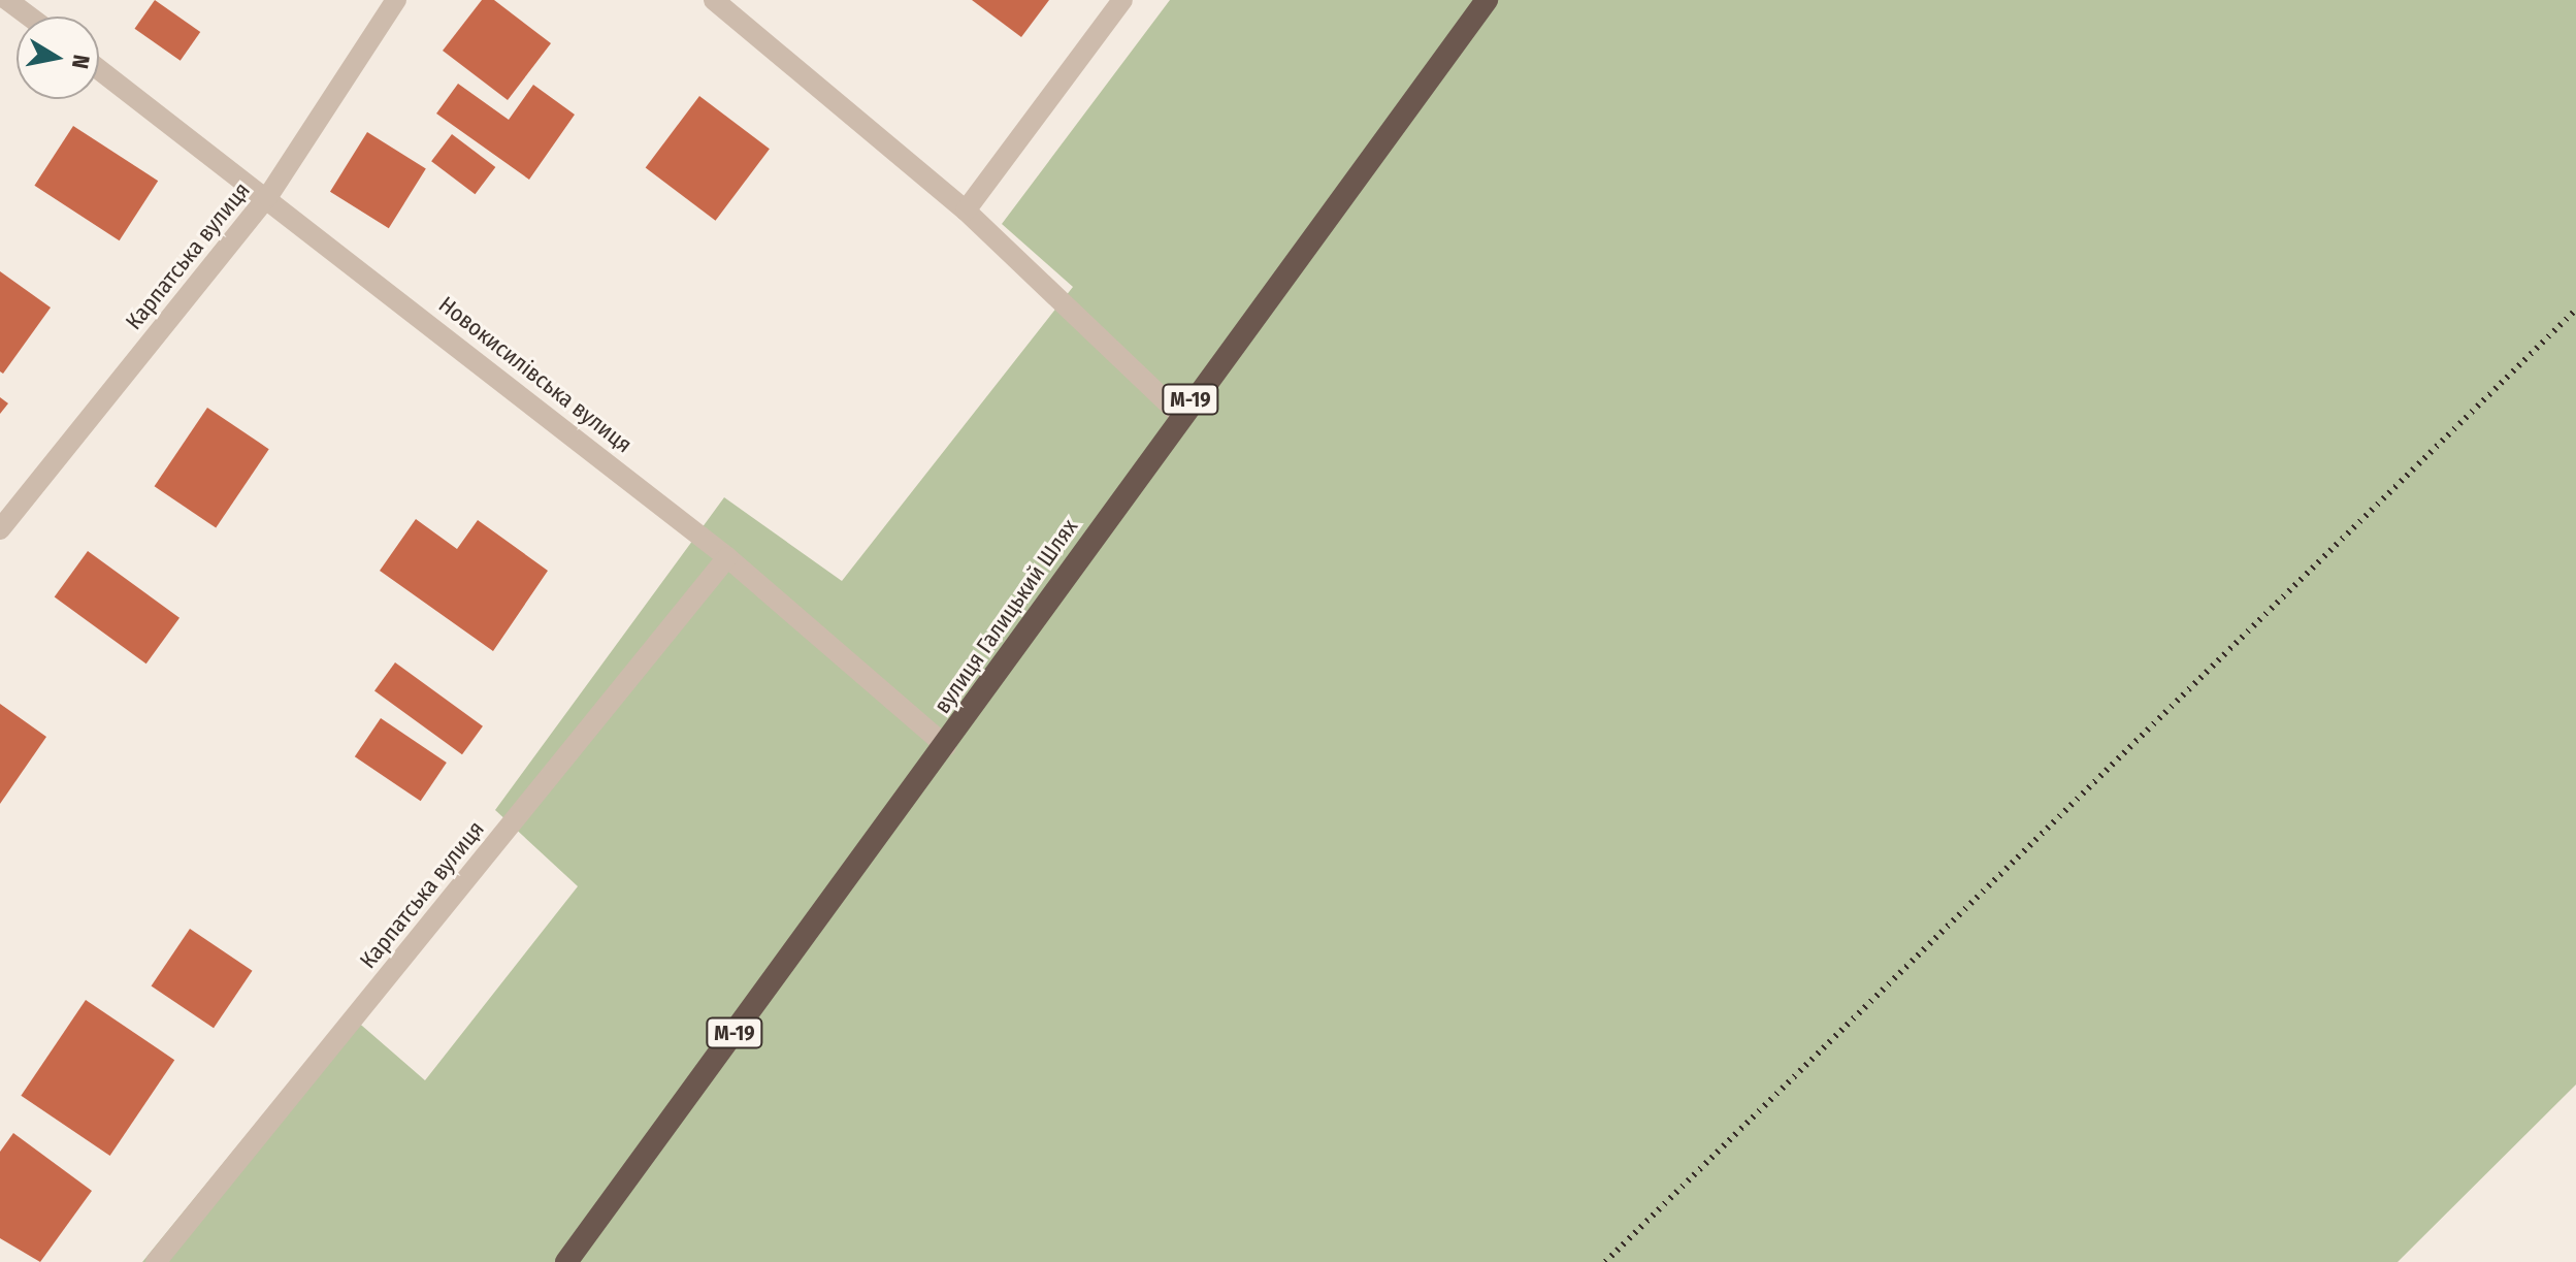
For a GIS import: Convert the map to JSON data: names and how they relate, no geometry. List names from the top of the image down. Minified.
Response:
{"streets":{"highway":["М-19","вулиця Галицький Шлях"],"street":["Карпатська вулиця","Новокисилівська вулиця"]},"crossings":[["Карпатська вулиця","Новокисилівська вулиця"],["Новокисилівська вулиця","вулиця Галицький Шлях"]],"north":"right"}
